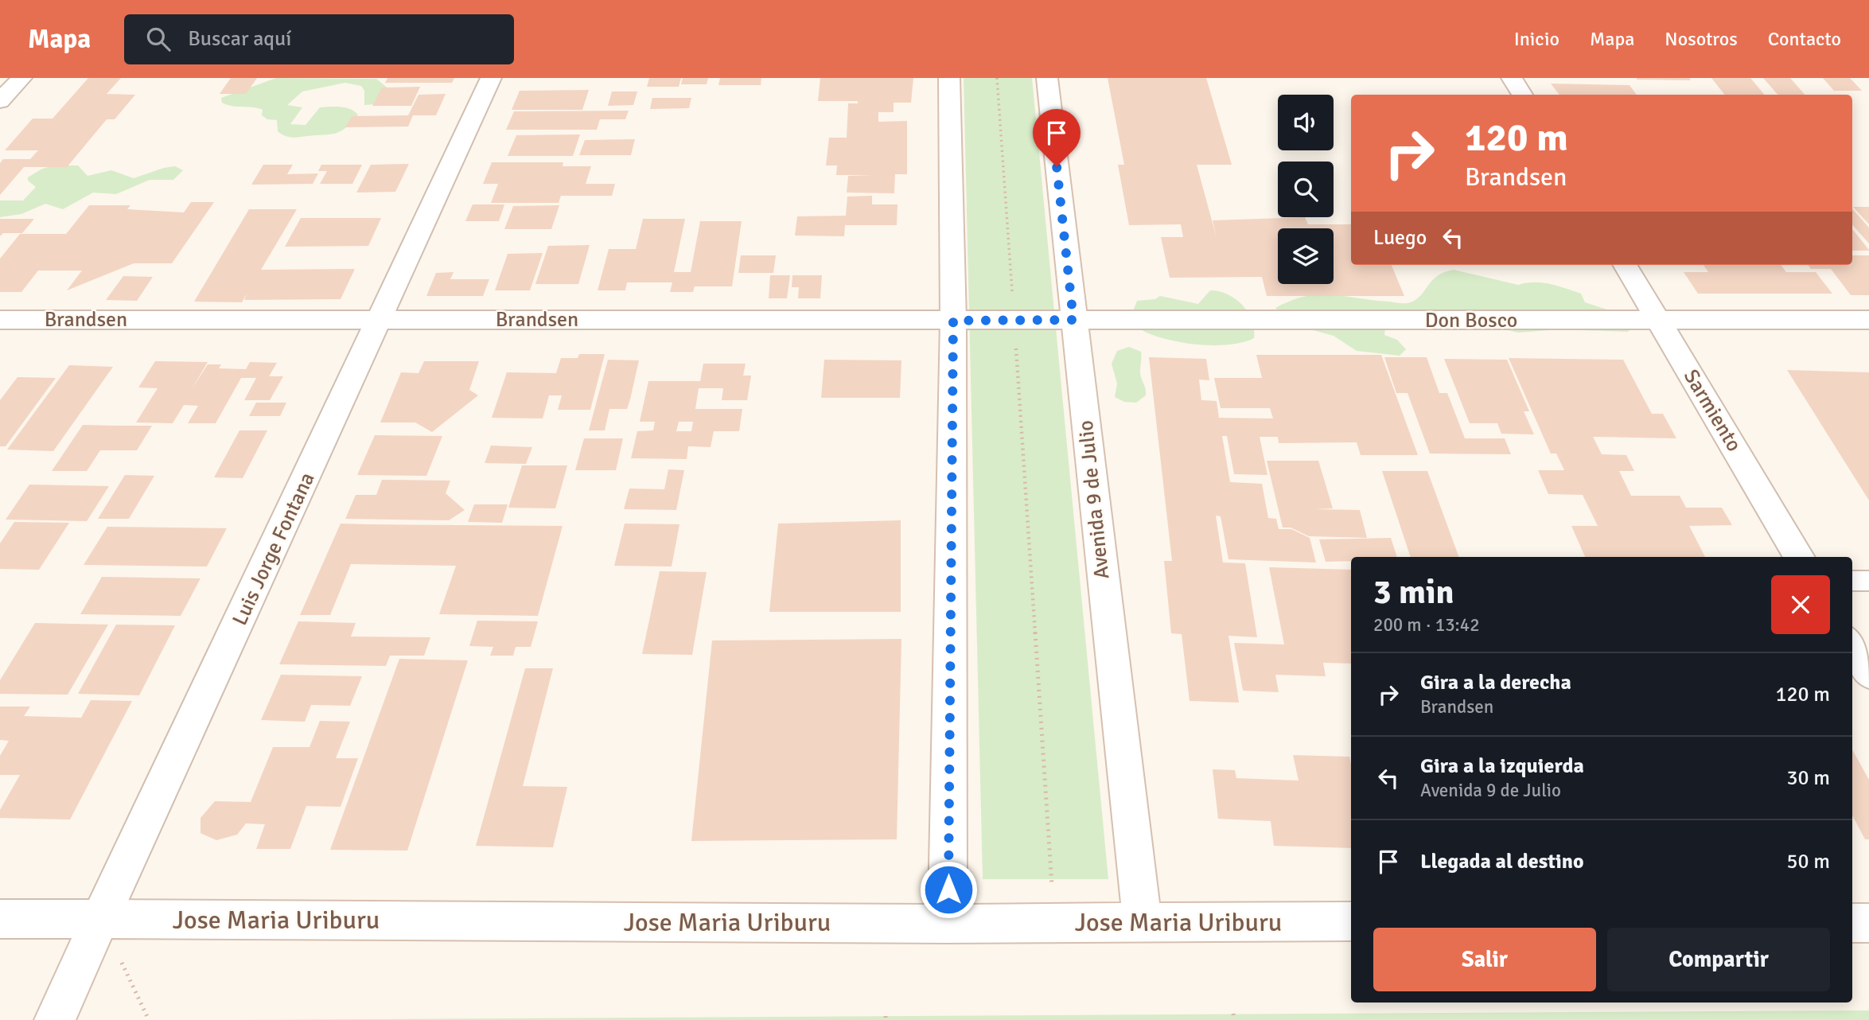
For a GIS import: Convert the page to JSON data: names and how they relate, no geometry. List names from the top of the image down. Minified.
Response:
{"streets":{"street":["Brandsen","Don Bosco","Sarmiento","Avenida 9 de Julio","Luis Jorge Fontana","Jose Maria Uriburu"]},"crossings":[["Brandsen","Don Bosco"],["Brandsen","Avenida 9 de Julio"],["Brandsen","Luis Jorge Fontana"],["Don Bosco","Sarmiento"],["Don Bosco","Avenida 9 de Julio"],["Avenida 9 de Julio","Jose Maria Uriburu"],["Luis Jorge Fontana","Jose Maria Uriburu"]],"page":{"header":"Mapa","search":"Buscar aquí","nav":["Inicio","Mapa","Nosotros","Contacto"],"turn":["120 m","Brandsen"],"then":"Luego","heading":["3 min","200 m · 13:42"],"list":[{"name":"Gira a la derecha","note":"Brandsen","value":"120 m"},{"name":"Gira a la izquierda","note":"Avenida 9 de Julio","value":"30 m"},{"name":"Llegada al destino","value":"50 m"}],"buttons":["Salir","Compartir"]}}
